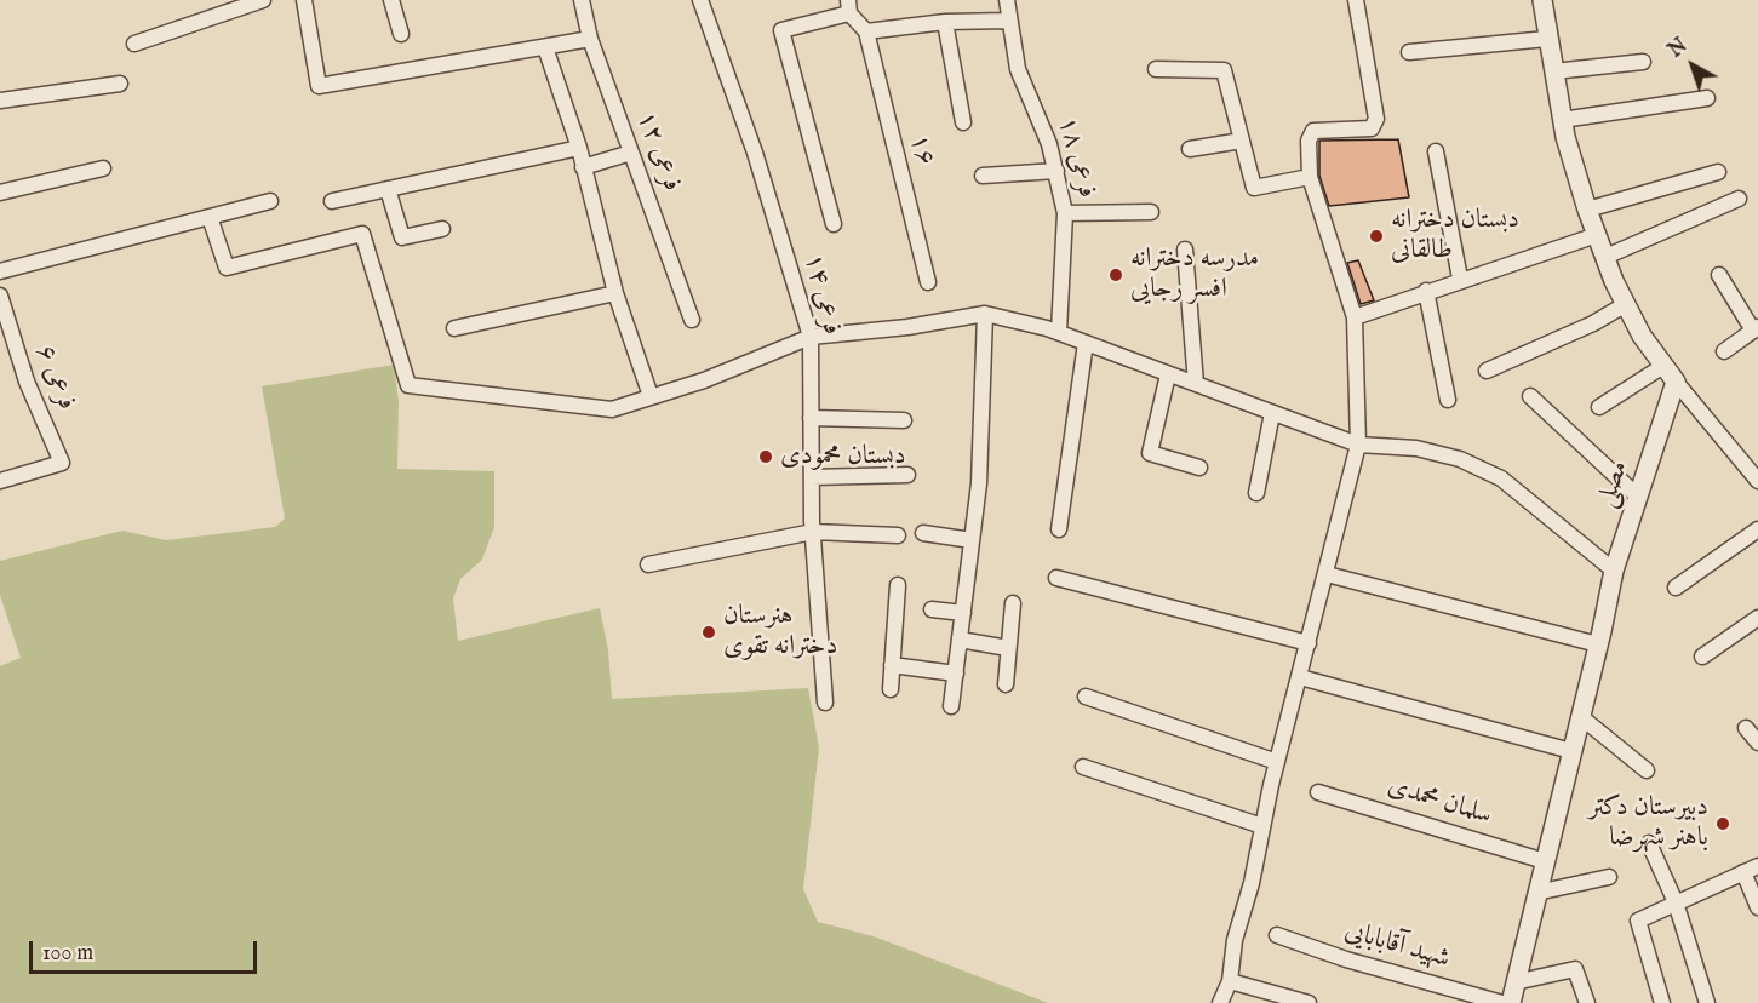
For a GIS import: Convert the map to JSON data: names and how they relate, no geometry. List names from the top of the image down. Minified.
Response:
{"streets":{"street":["۱۶","فرعی ۱۲","فرعی ۱۸","فرعی ۱۴","فرعی ۶","مصلی","سلمان محمدی","شهید آقابابایی"]},"crossings":[["مصلی","سلمان محمدی"]],"places":["دبستان دخترانه طالقانی","مدرسه دخترانه افسر رجایی","دبستان محمودی","هنرستان دخترانه تقوی","دبیرستان دکتر باهنر شهرضا"],"scale_bar":"100 m","north":"top left"}
